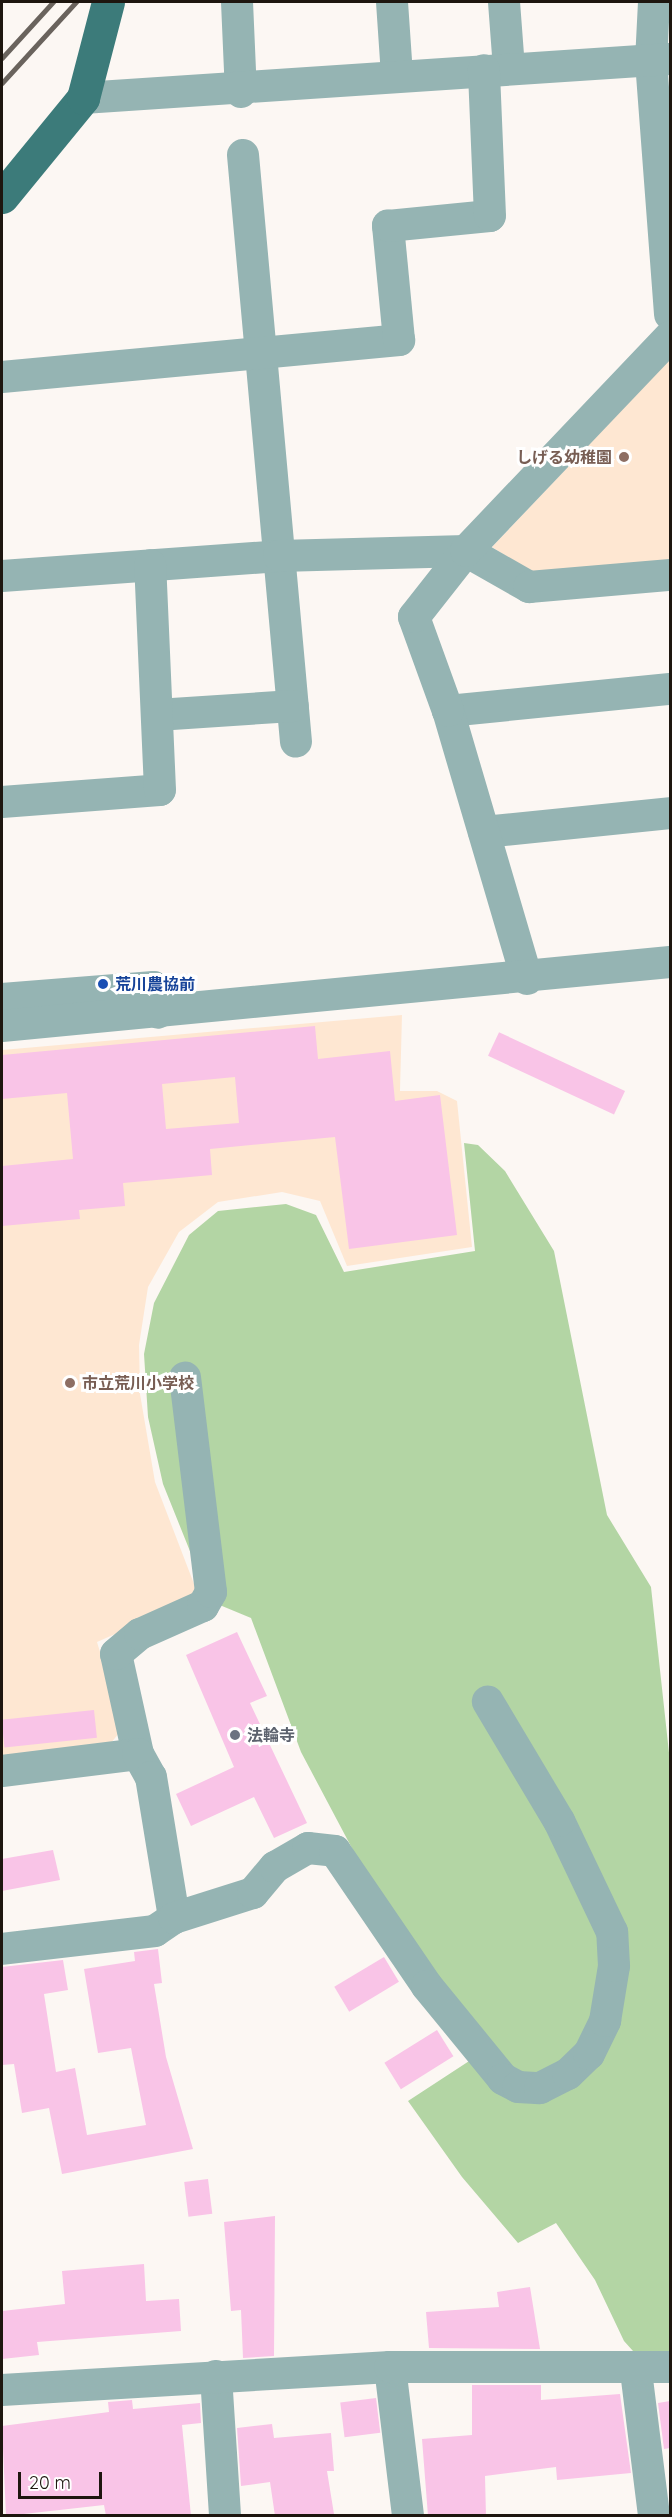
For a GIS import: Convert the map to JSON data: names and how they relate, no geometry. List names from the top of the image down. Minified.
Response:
{"places":["しげる幼稚園","荒川農協前","市立荒川小学校","法輪寺"],"scale_bar":"20 m"}
